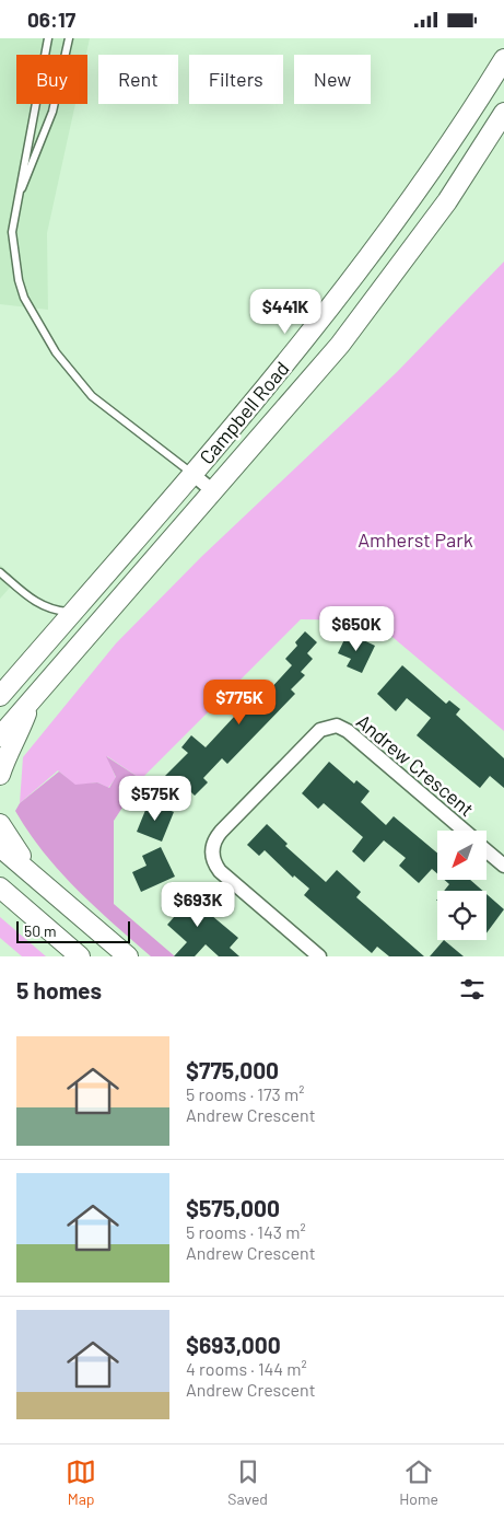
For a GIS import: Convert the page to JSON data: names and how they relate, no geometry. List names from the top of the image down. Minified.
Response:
{"streets":{"main road":["Campbell Road"],"street":["Andrew Crescent"]},"parks":["Amherst Park"],"scale_bar":"50 m","north":"bottom left","page":{"status":"06:17","chip":["Buy","Rent","Filters","New"],"price":["$441K","$650K","$775K","$575K","$693K"],"scale":"50 m","heading":"5 homes","list":[{"name":"$775,000","note":"5 rooms · 173 m² · Andrew Crescent"},{"name":"$575,000","note":"5 rooms · 143 m² · Andrew Crescent"},{"name":"$693,000","note":"4 rooms · 144 m² · Andrew Crescent"}],"tabs":["Map","Saved","Home"]}}
